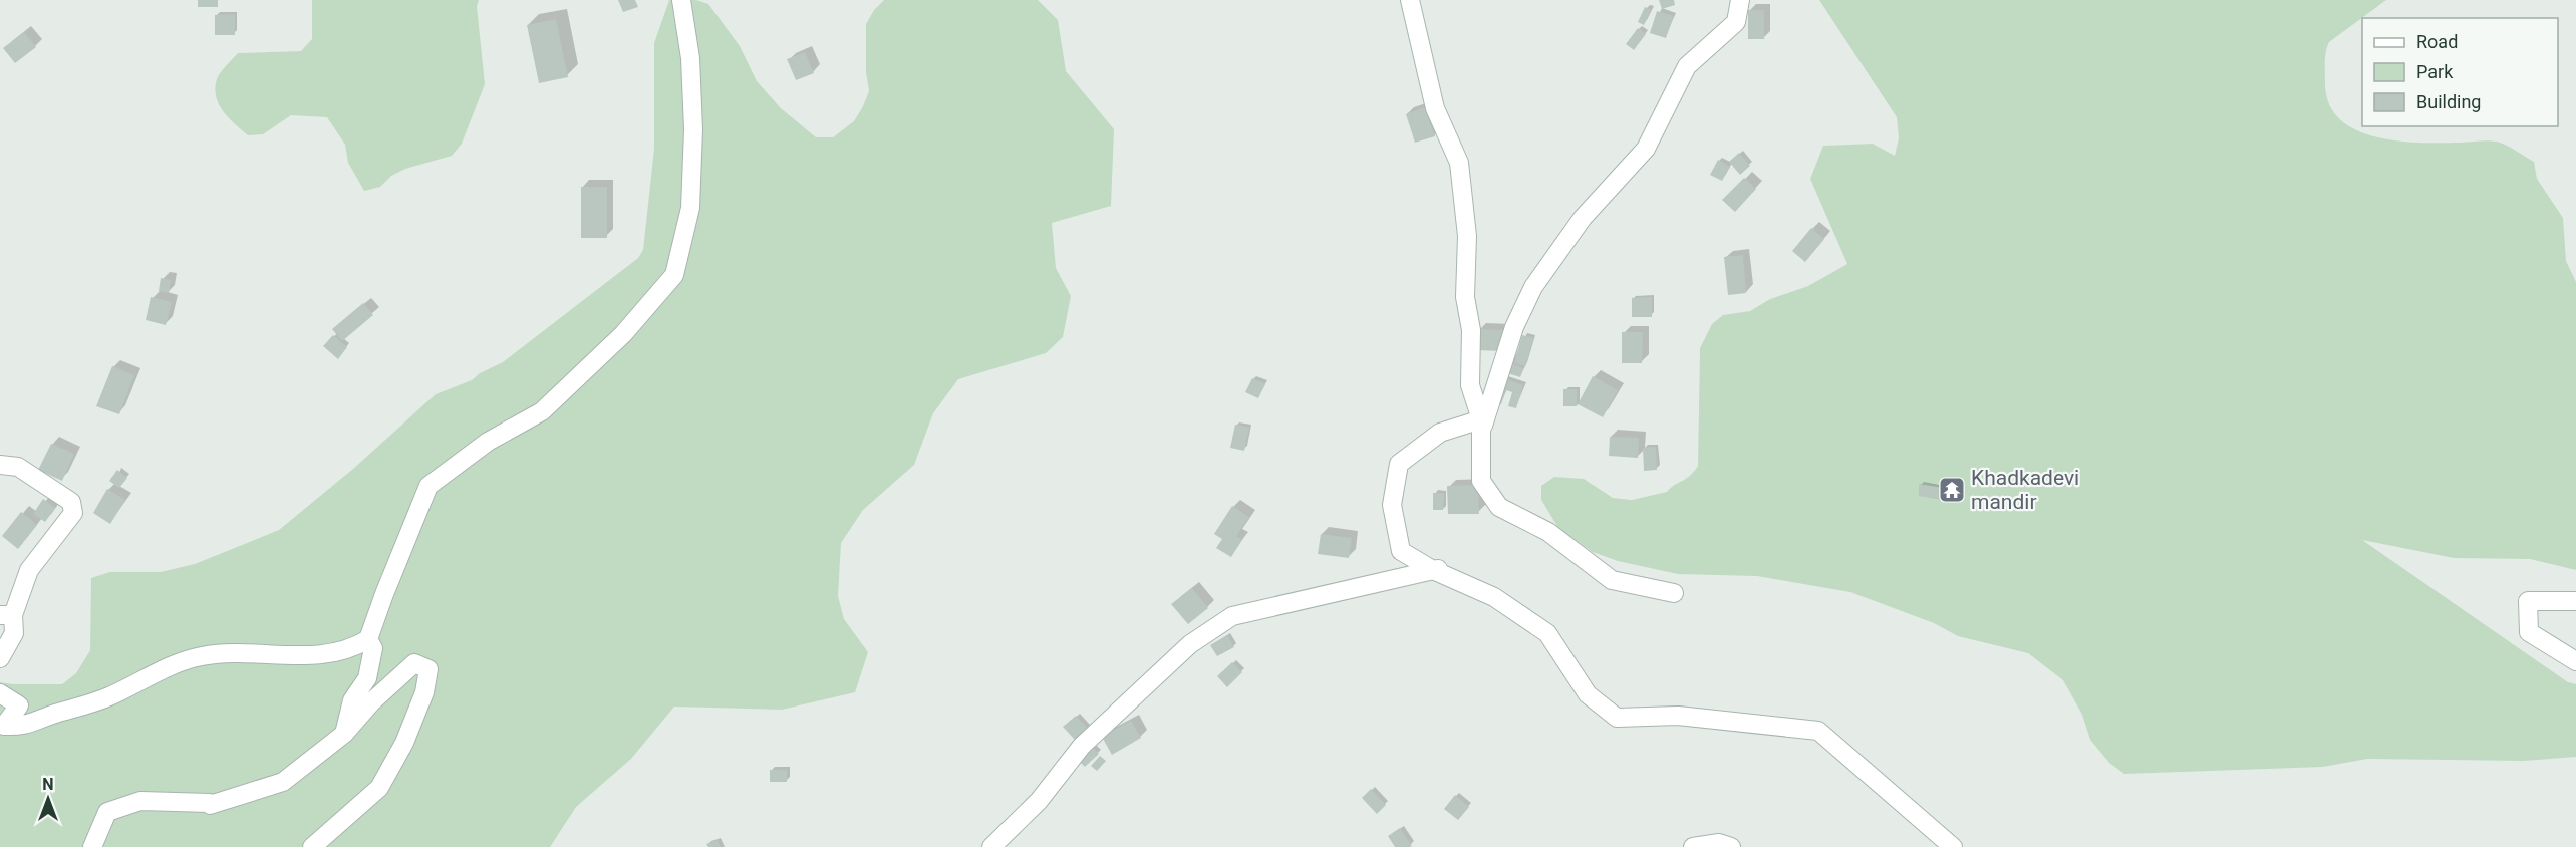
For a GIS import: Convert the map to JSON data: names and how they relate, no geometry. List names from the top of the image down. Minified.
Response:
{"places":{"temple":["Khadkadevi mandir"]},"legend":["Road","Park","Building"],"north":"top"}
